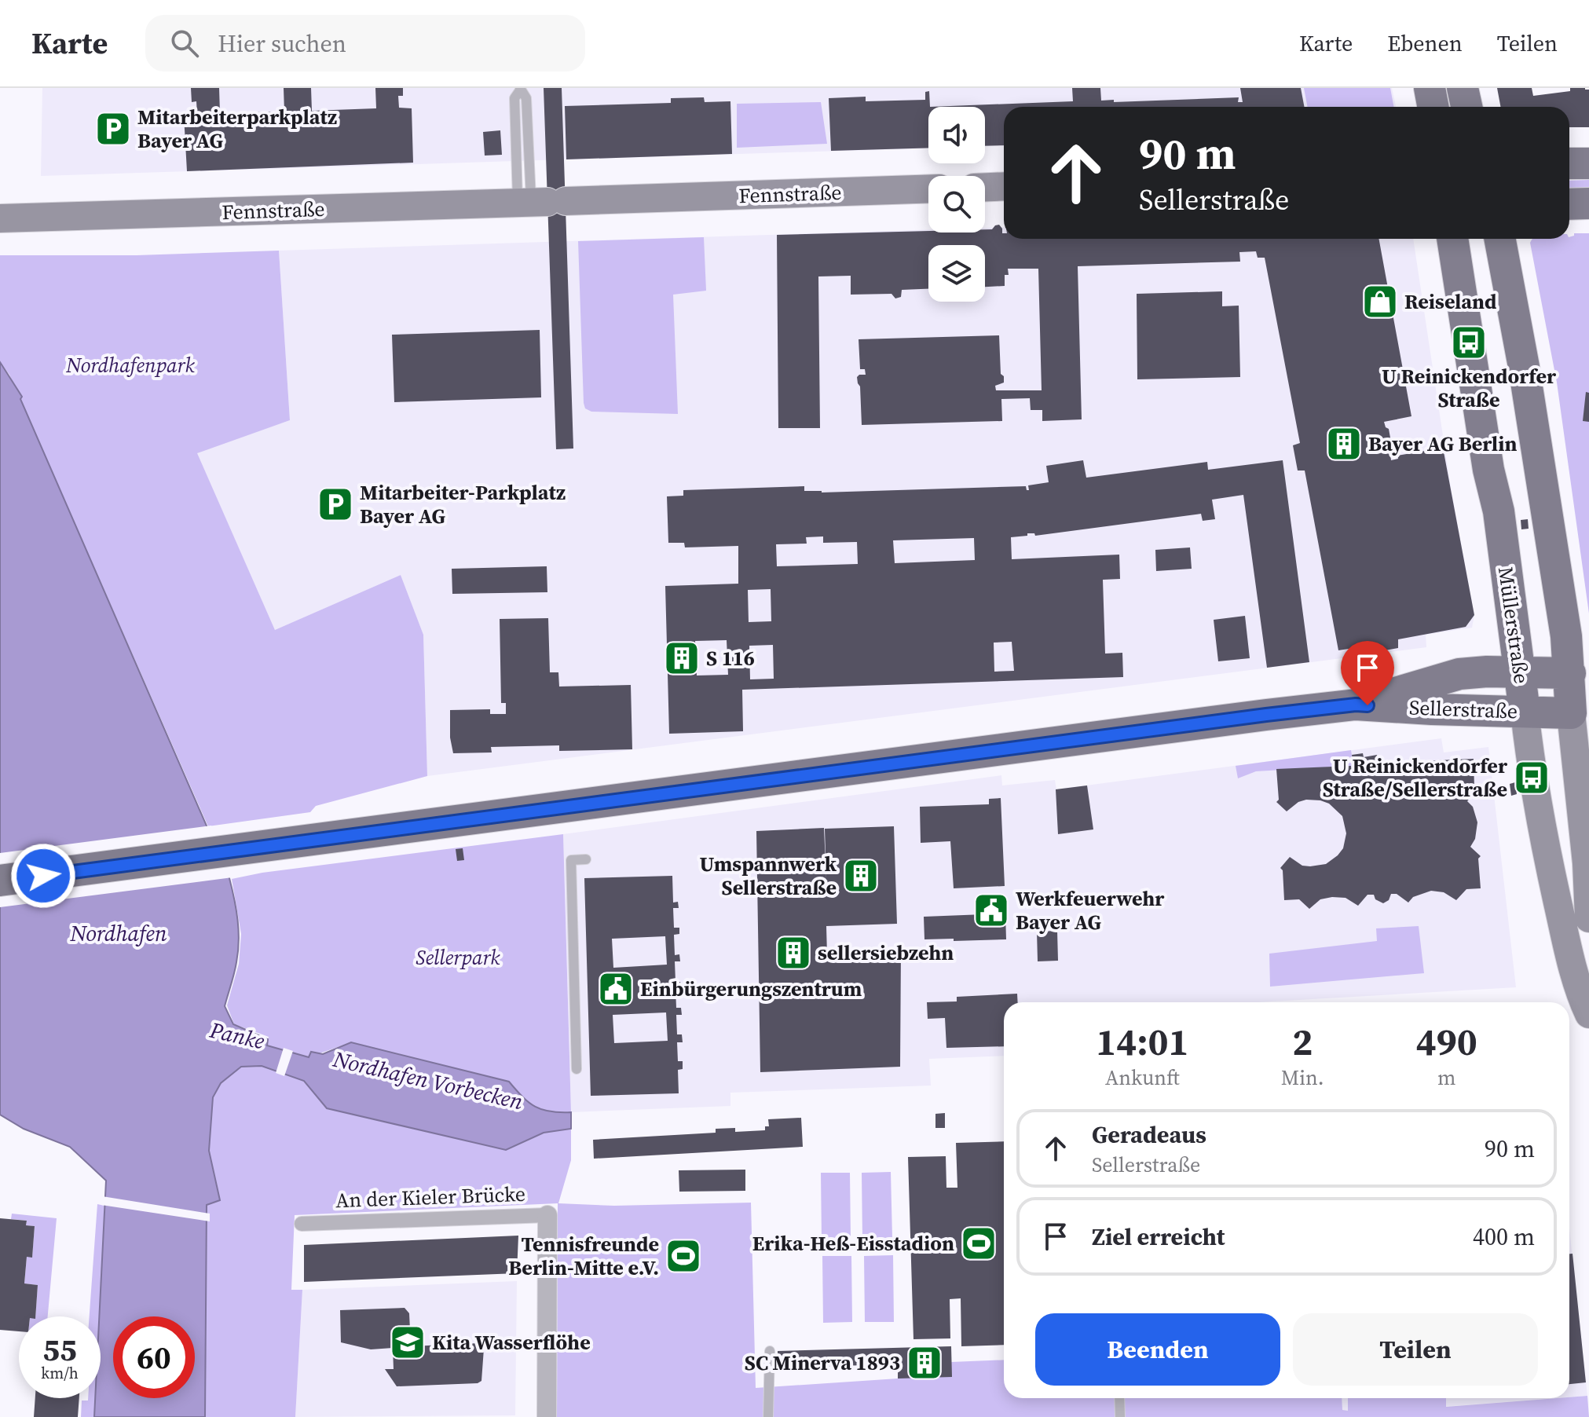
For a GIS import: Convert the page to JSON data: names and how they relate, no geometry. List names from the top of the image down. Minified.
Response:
{"streets":{"main road":["Fennstraße","Müllerstraße","Sellerstraße"],"street":["An der Kieler Brücke"]},"crossings":[["Müllerstraße","Sellerstraße"]],"water":["Nordhafen","Panke","Nordhafen Vorbecken"],"parks":["Nordhafenpark","Sellerpark"],"places":{"parking":["Mitarbeiterparkplatz Bayer AG","Mitarbeiter-Parkplatz Bayer AG"],"shop":["Reiseland"],"bus stop":["U Reinickendorfer Straße","U Reinickendorfer Straße/Sellerstraße"],"building":["Bayer AG Berlin","S 116","Umspannwerk Sellerstraße","sellersiebzehn","SC Minerva 1893"],"public building":["Werkfeuerwehr Bayer AG","Einbürgerungszentrum"],"sports":["Erika-Heß-Eisstadion","Tennisfreunde Berlin-Mitte e.V."],"school or university":["Kita Wasserflöhe"]},"page":{"header":"Karte","search":"Hier suchen","nav":["Karte","Ebenen","Teilen"],"turn":["90 m","Sellerstraße"],"eta":["14:01","Ankunft","2","Min.","490","m"],"list":[{"name":"Geradeaus","note":"Sellerstraße","value":"90 m"},{"name":"Ziel erreicht","value":"400 m"}],"buttons":["Beenden","Teilen"],"speed":"55 km/h","limit":"60"}}
